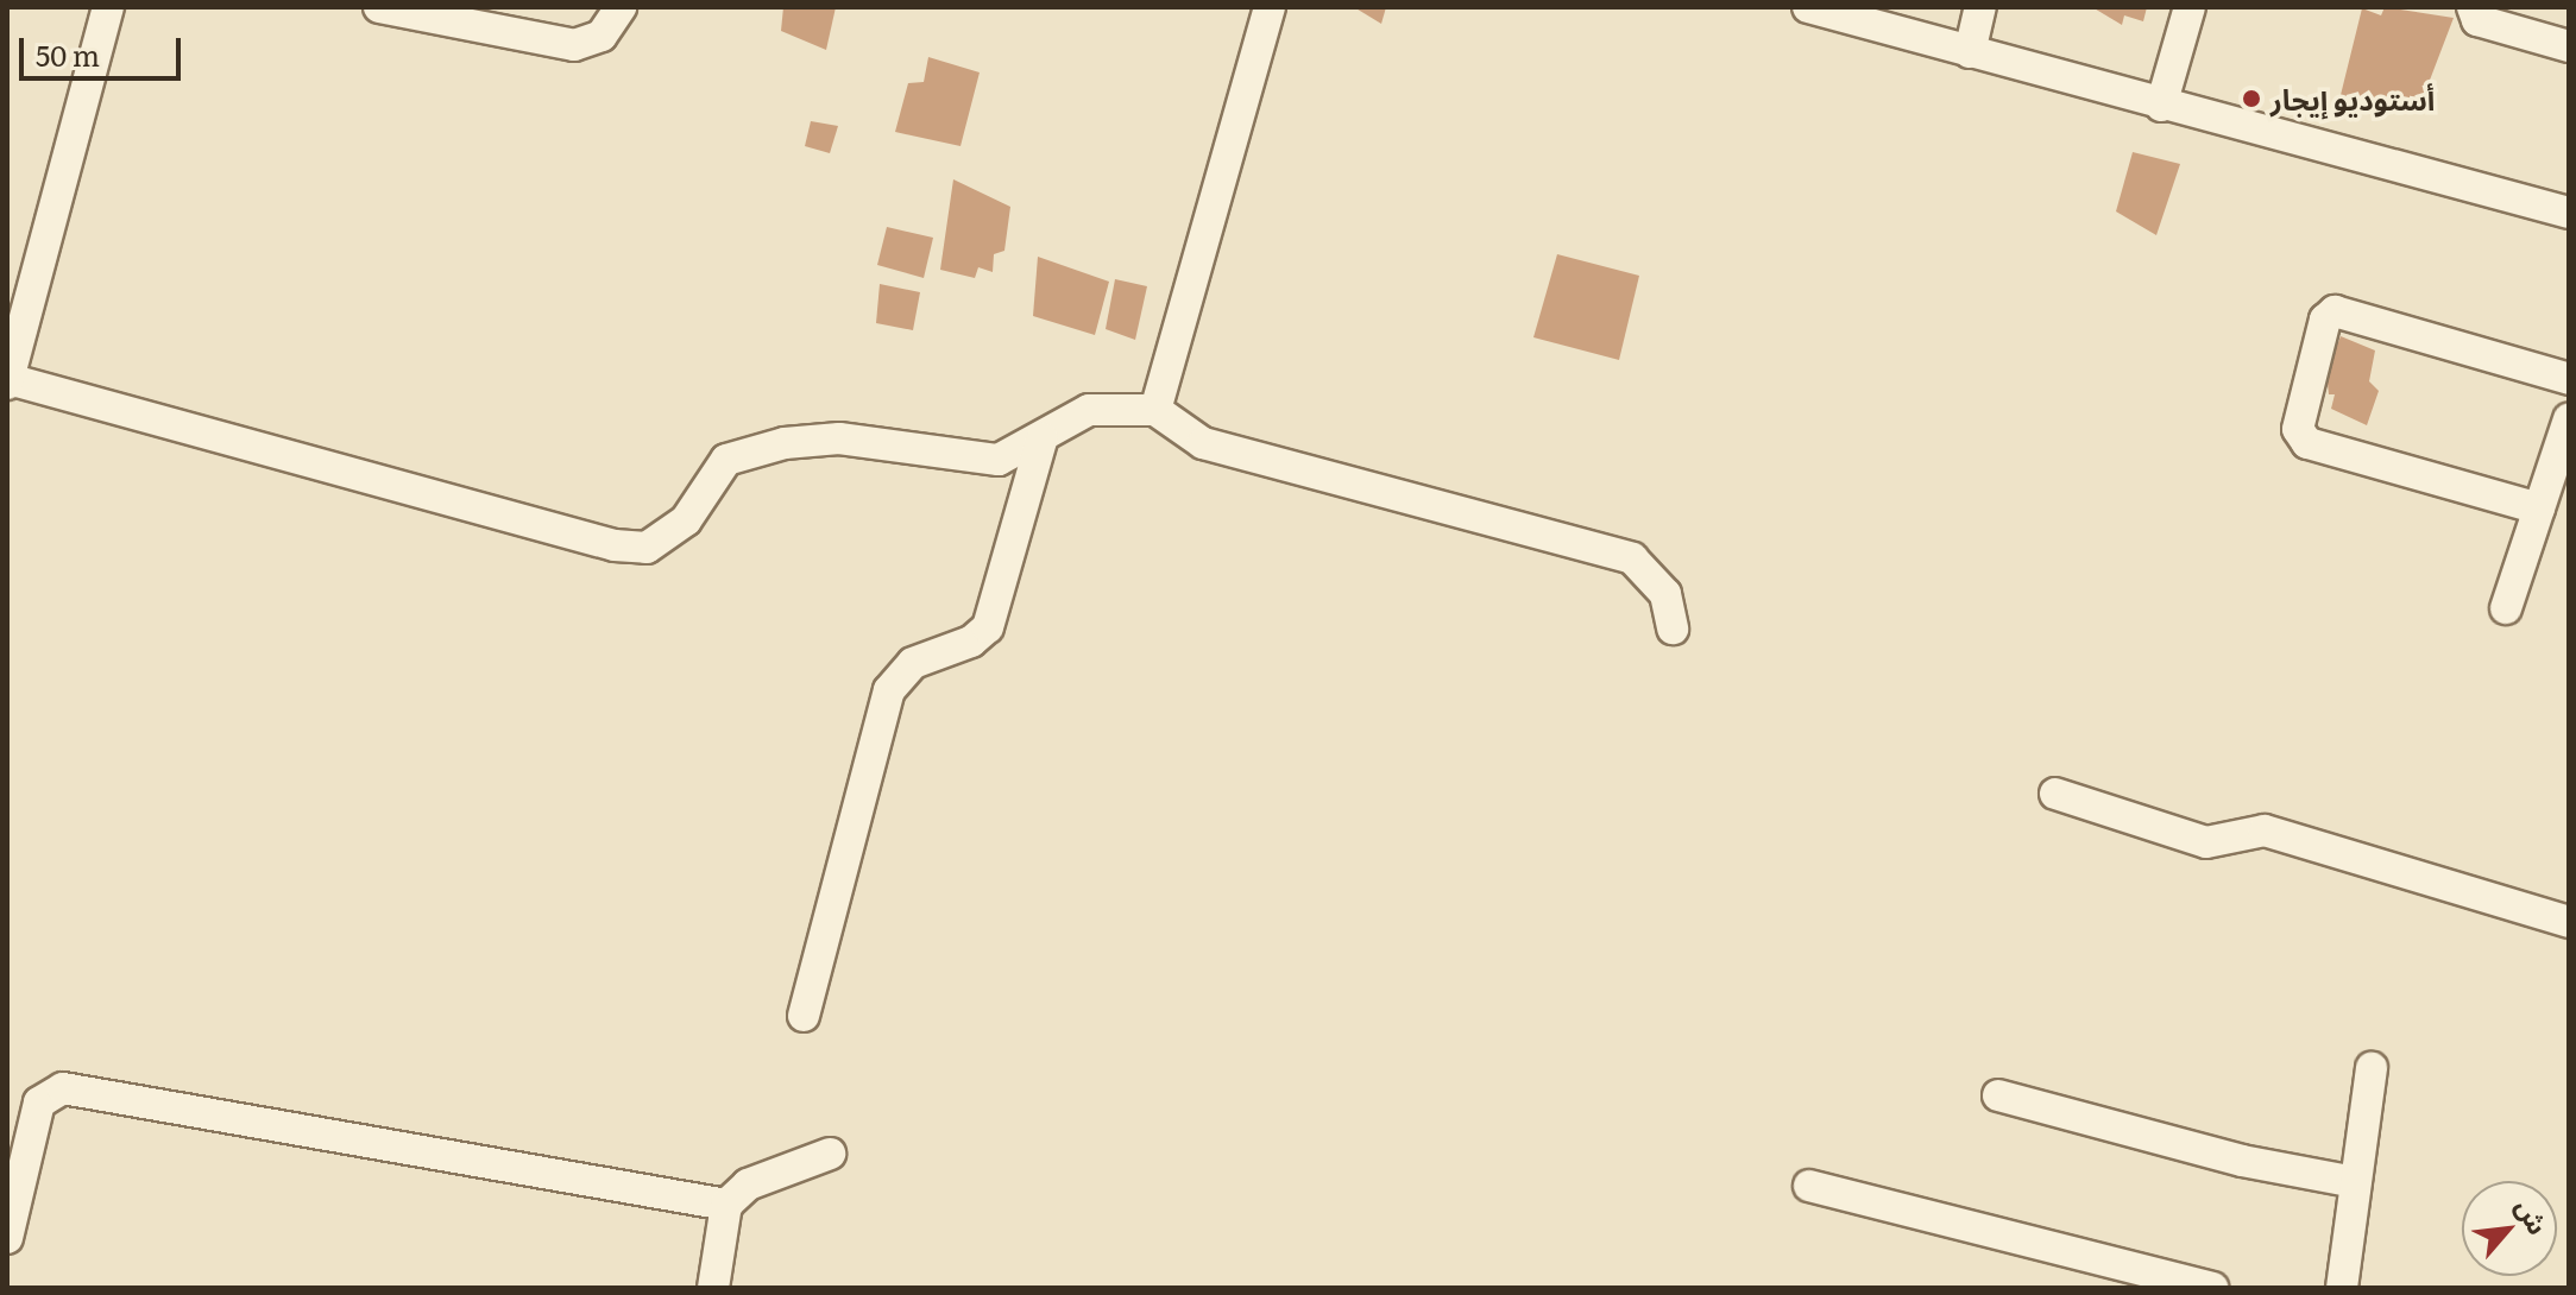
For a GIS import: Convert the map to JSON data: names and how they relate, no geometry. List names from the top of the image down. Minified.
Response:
{"places":["أستوديو إيجار"],"scale_bar":"50 m","north":"top right"}
